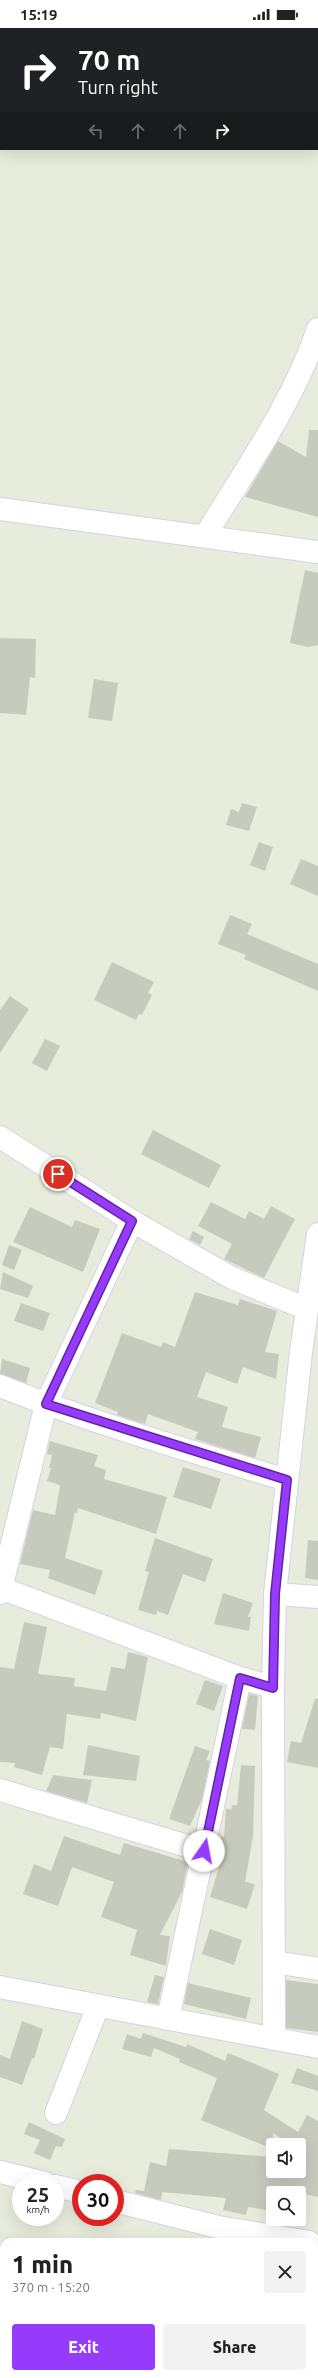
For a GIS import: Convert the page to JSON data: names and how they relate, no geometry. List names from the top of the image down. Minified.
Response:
{"page":{"status":"15:19","turn":["70 m","Turn right"],"speed":"25 km/h","limit":"30","heading":["1 min","370 m · 15:20"],"buttons":["Exit","Share"]}}
